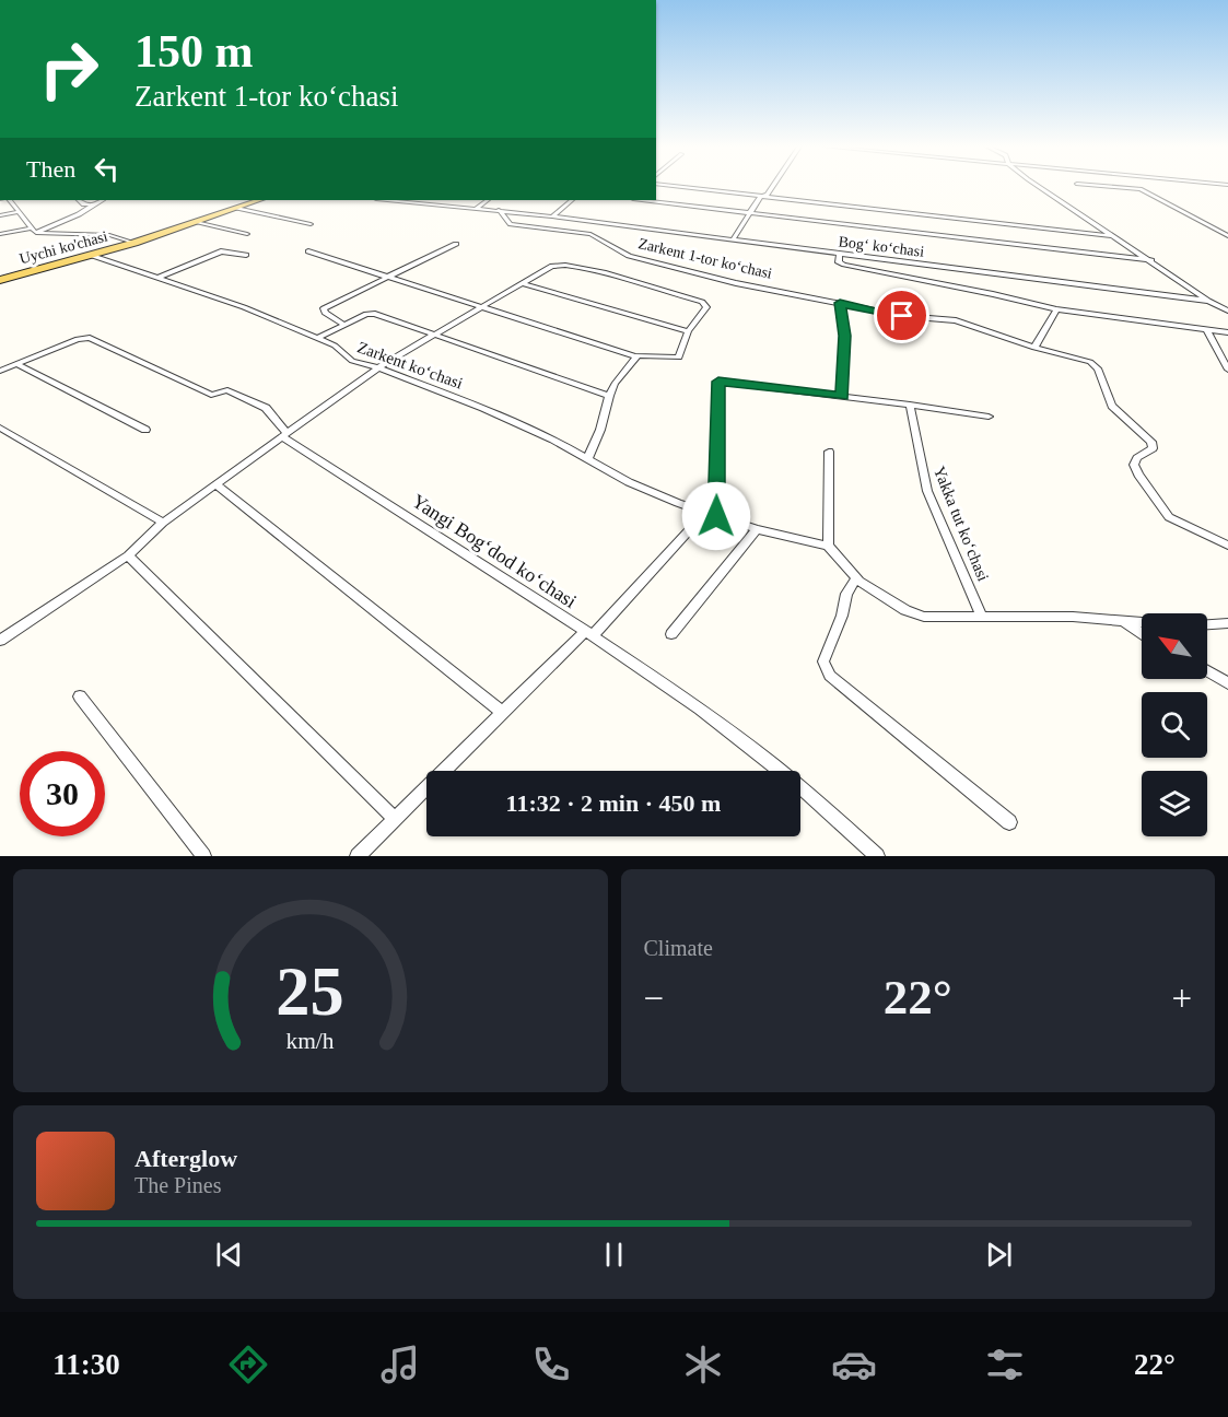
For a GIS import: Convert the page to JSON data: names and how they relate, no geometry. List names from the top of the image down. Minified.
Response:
{"streets":{"main road":["Uychi ko'chasi"],"street":["Bogʻ koʻchasi","Zarkent 1-tor koʻchasi","Zarkent koʻchasi","Yakka tut koʻchasi","Yangi Bogʻdod koʻchasi"]},"crossings":[["Bogʻ koʻchasi","Zarkent 1-tor koʻchasi"],["Uychi ko'chasi","Zarkent koʻchasi"]],"north":"top left","page":{"turn":["150 m","Zarkent 1-tor koʻchasi"],"then":"Then","limit":"30","trip":"11:32 · 2 min · 450 m","tile":"Climate","heat":["−","22°","+"],"song":["Afterglow","The Pines"],"tabs":["11:30","22°"],"gauge":["25","km/h"]}}
